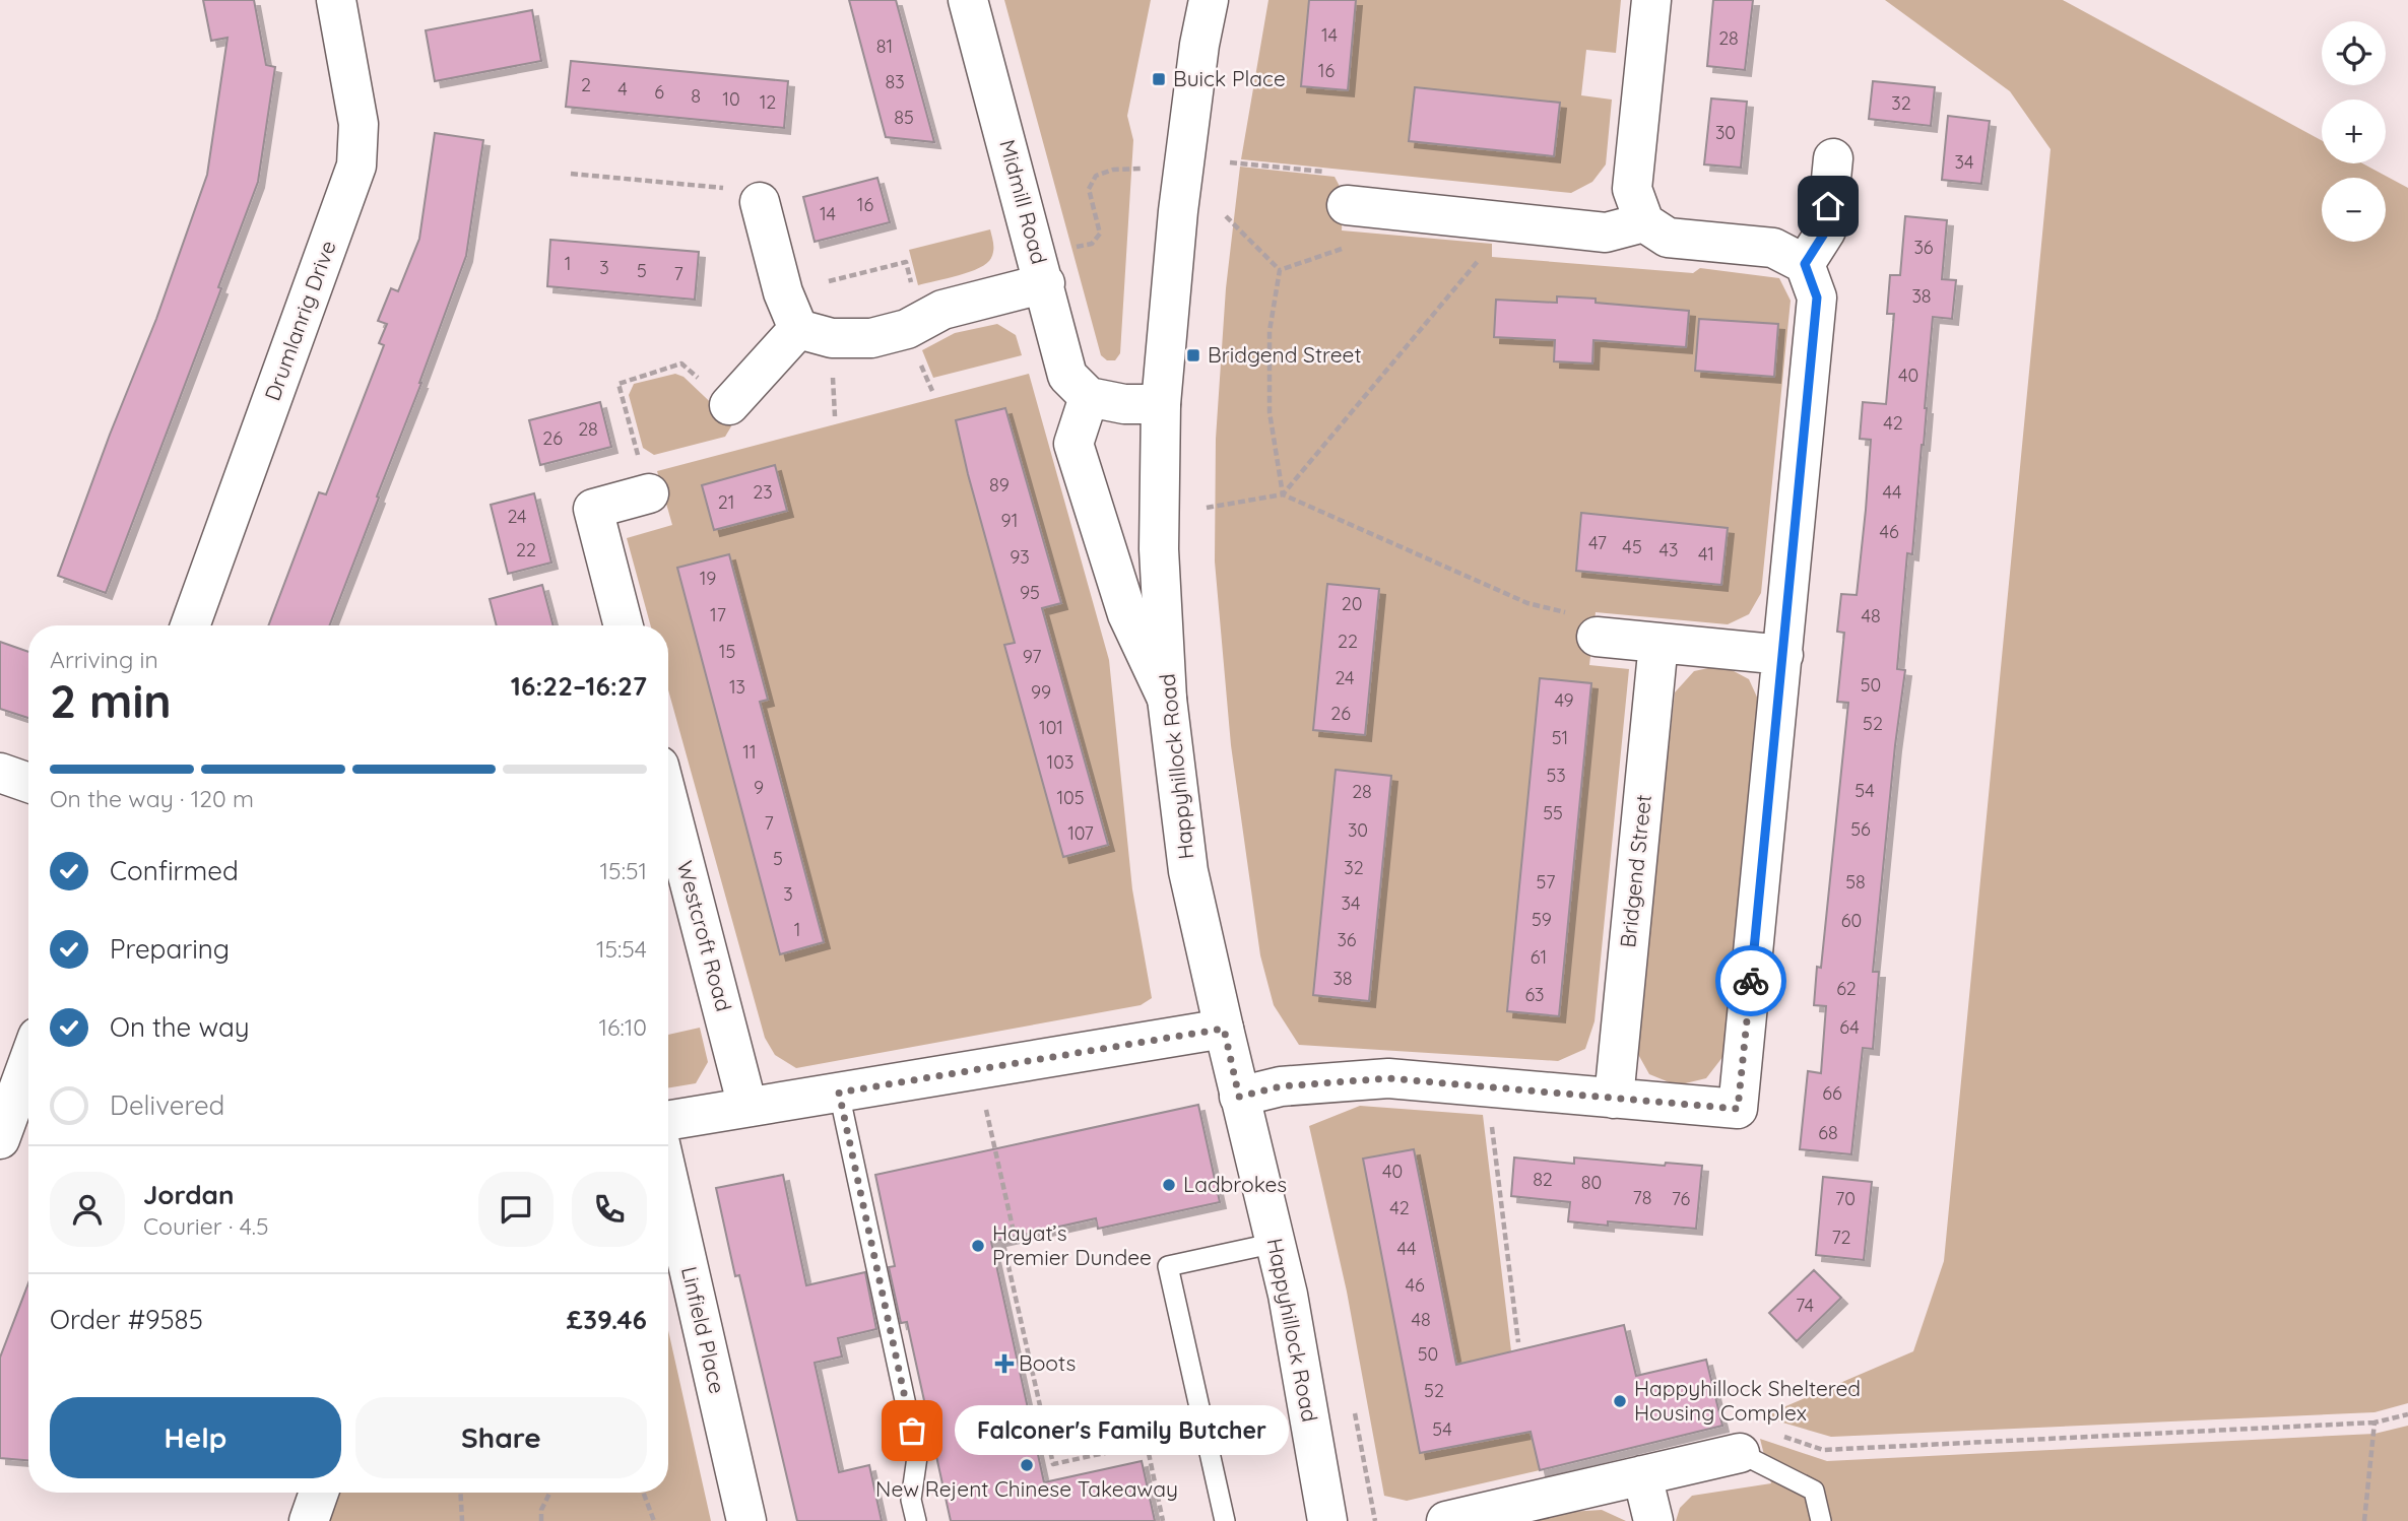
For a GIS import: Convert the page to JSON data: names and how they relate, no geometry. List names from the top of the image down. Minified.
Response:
{"streets":{"street":["Midmill Road","Drumlanrig Drive","Happyhillock Road","Bridgend Street","Westcroft Road","Linfield Place"]},"places":{"transit":["Buick Place","Bridgend Street"],"other":["Ladbrokes","Hayat’s Premier Dundee","Happyhillock Sheltered Housing Complex","Falconer's Family Butcher","New Rejent Chinese Takeaway"],"health":["Boots"]},"house_numbers":["14","28","81","16","83","2","4","6","8","10","12","32","85","30","34","16","14","36","1","3","5","7","38","40","42","28","26","89","23","44","21","24","91","46","47","45","22","43","41","93","19","95","20","17","48","22","15","97","24","50","13","99","49","26","52","101","51","11","103","53","9","54","28","105","55","7","56","30","107","5","32","57","58","3","34","59","60","1","36","61","38","62","63","64","66","68","40","82","80","78","76","70","42","72","44","46","74","48","50","52","54"],"page":{"map_buttons":["+","−"],"heading":["2 min","Arriving in","16:22–16:27"],"panel":["Jordan","Courier · 4.5","Order #9585","£39.46"],"bar":"On the way · 120 m","list":[["Confirmed","15:51"],["Preparing","15:54"],["On the way","16:10"],"Delivered"],"buttons":["Help","Share"],"bubble":"Falconer's Family Butcher"}}
